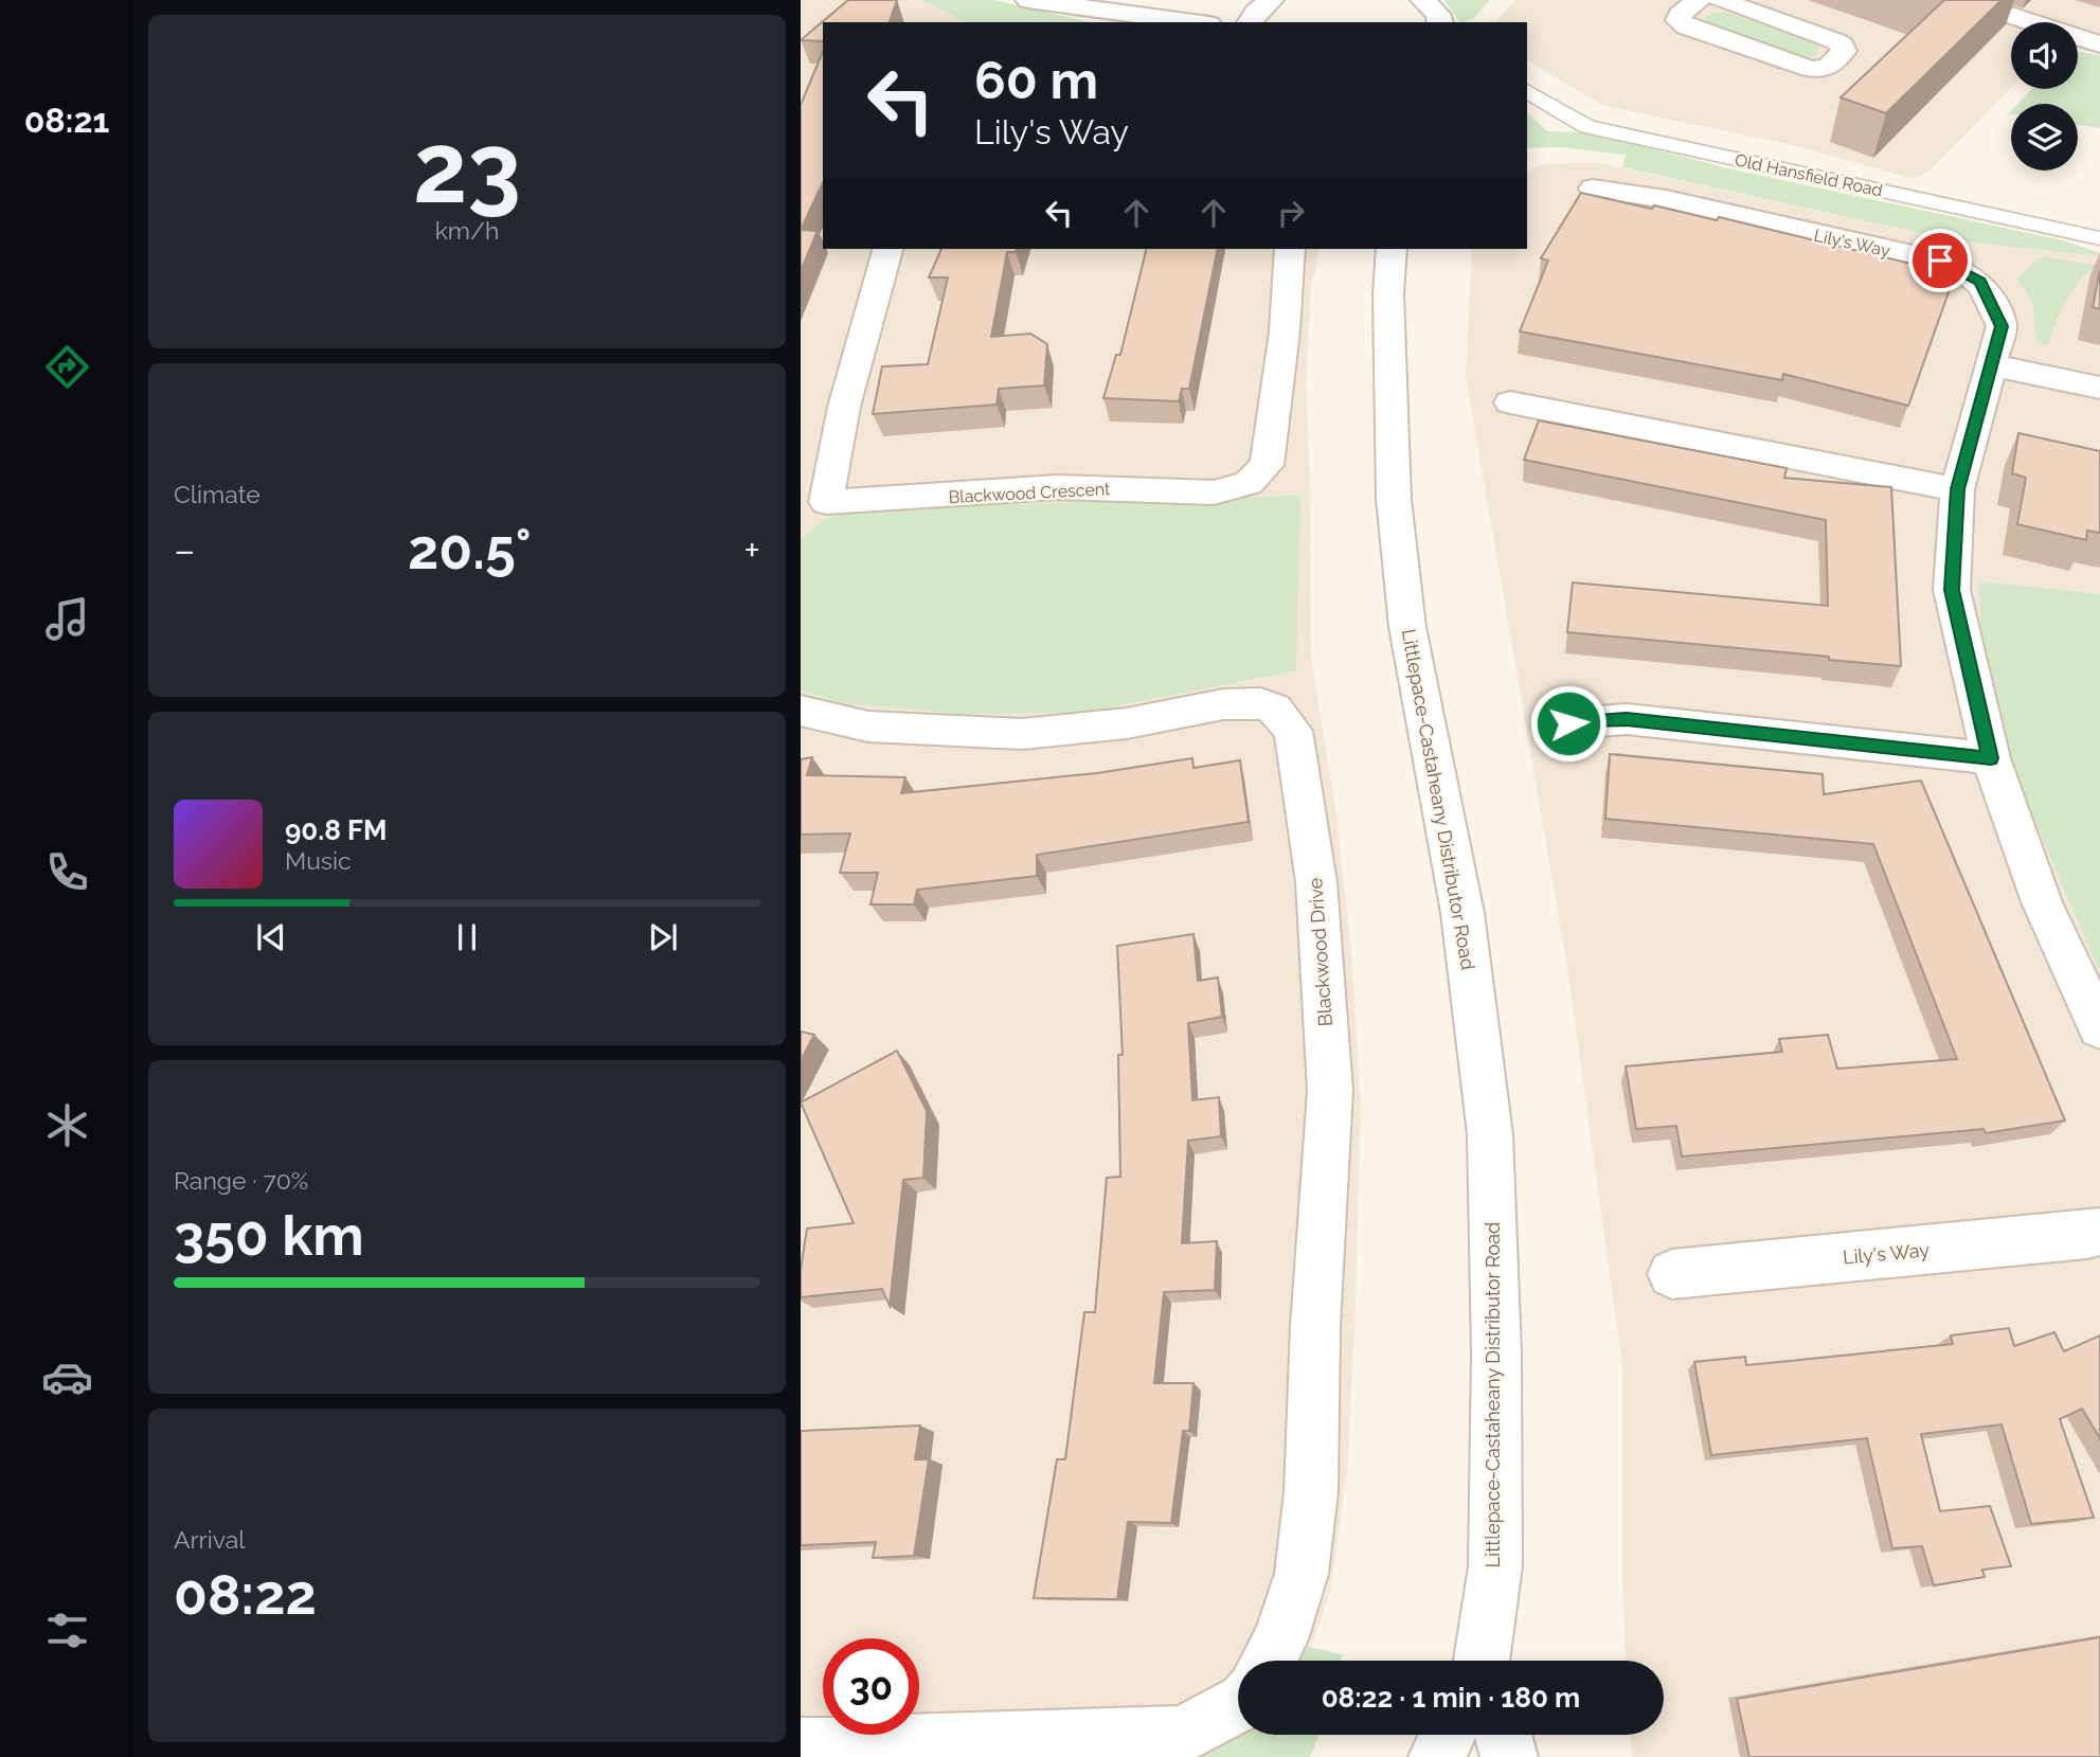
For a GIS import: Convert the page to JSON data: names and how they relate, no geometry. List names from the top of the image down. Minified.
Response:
{"streets":{"street":["Old Hansfield Road","Lily's Way","Blackwood Crescent","Littlepace-Castaheany Distributor Road","Blackwood Drive"]},"page":{"tabs":"08:21","tile":[["23","km/h"],"Climate",["Range · 70%","350 km"],["Arrival","08:22"]],"turn":["60 m","Lily's Way"],"heat":["−","20.5°","+"],"song":["90.8 FM","Music"],"limit":"30","trip":"08:22 · 1 min · 180 m"}}
